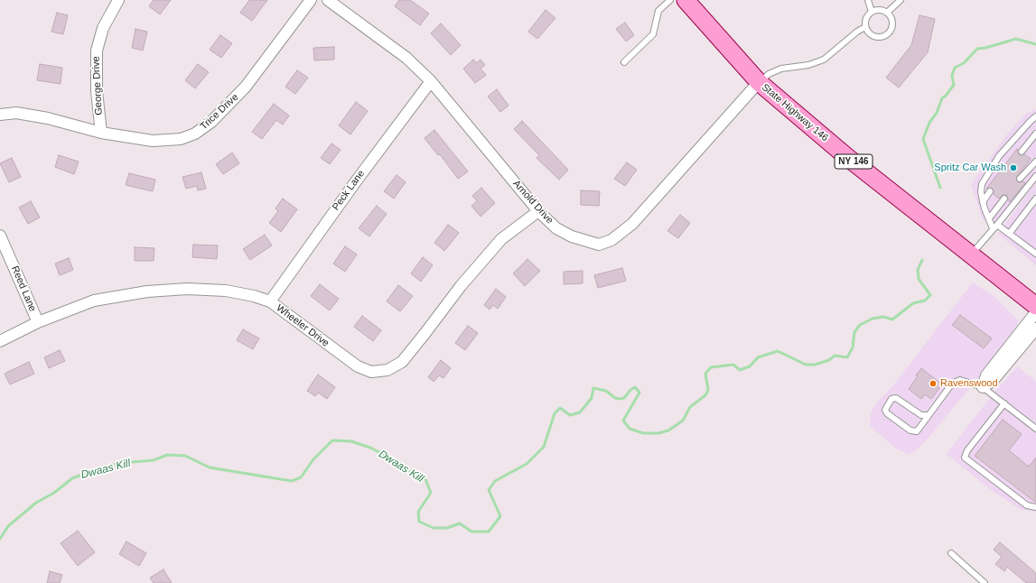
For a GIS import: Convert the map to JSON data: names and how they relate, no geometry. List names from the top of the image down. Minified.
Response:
{"streets":{"main road":["State Highway 146","NY 146"],"street":["George Drive","Trice Drive","Peck Lane","Arnold Drive","Reed Lane","Wheeler Drive"]},"crossings":[["George Drive","Trice Drive"],["State Highway 146","Arnold Drive"],["Peck Lane","Arnold Drive"],["Peck Lane","Wheeler Drive"],["Arnold Drive","Wheeler Drive"],["Reed Lane","Wheeler Drive"]],"water":["Dwaas Kill"],"places":["Spritz Car Wash","Ravenswood"]}
